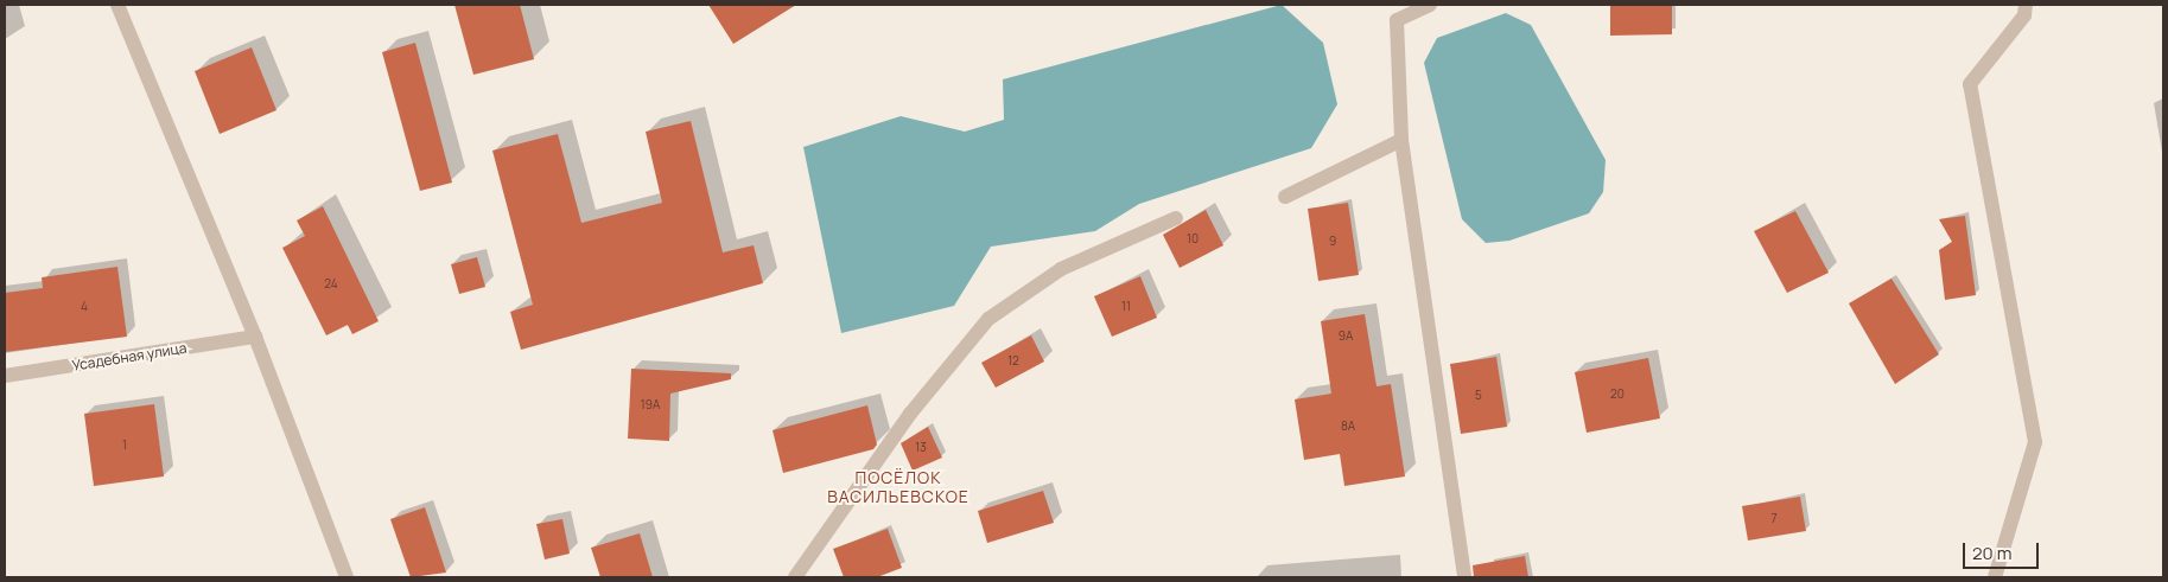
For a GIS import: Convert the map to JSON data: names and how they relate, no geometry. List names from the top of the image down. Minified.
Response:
{"streets":{"street":["Усадебная улица"]},"districts":["ПОСЁЛОК ВАСИЛЬЕВСКОЕ"],"house_numbers":["10","9","24","4","11","9А","12","20","5","19А","8А","1","13","7"],"scale_bar":"20 m"}
